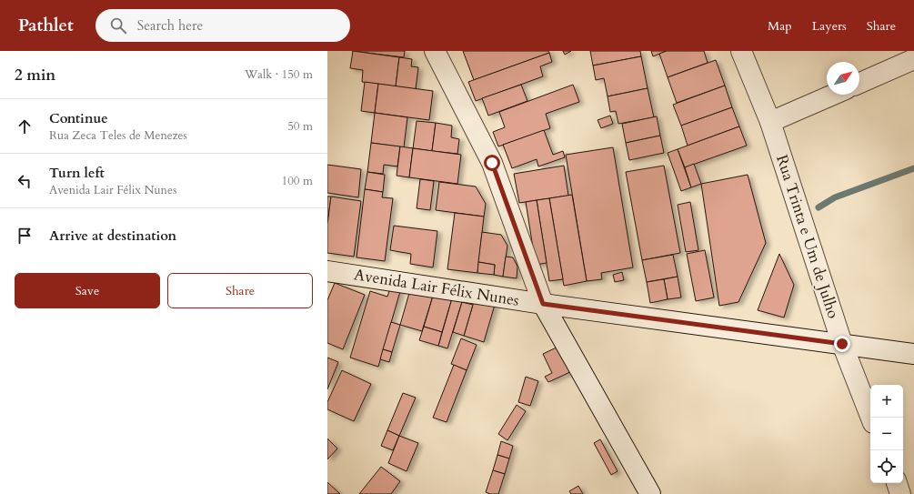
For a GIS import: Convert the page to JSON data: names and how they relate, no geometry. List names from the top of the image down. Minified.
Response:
{"streets":{"street":["Rua Trinta e Um de Julho","Avenida Lair Félix Nunes"]},"crossings":[["Rua Trinta e Um de Julho","Avenida Lair Félix Nunes"]],"north":"top right","page":{"header":"Pathlet","search":"Search here","nav":["Map","Layers","Share"],"heading":["2 min","Walk · 150 m"],"list":[["Continue","Rua Zeca Teles de Menezes","50 m"],["Turn left","Avenida Lair Félix Nunes","100 m"],"Arrive at destination"],"buttons":["Save","Share"],"map_buttons":["+","−"]}}
